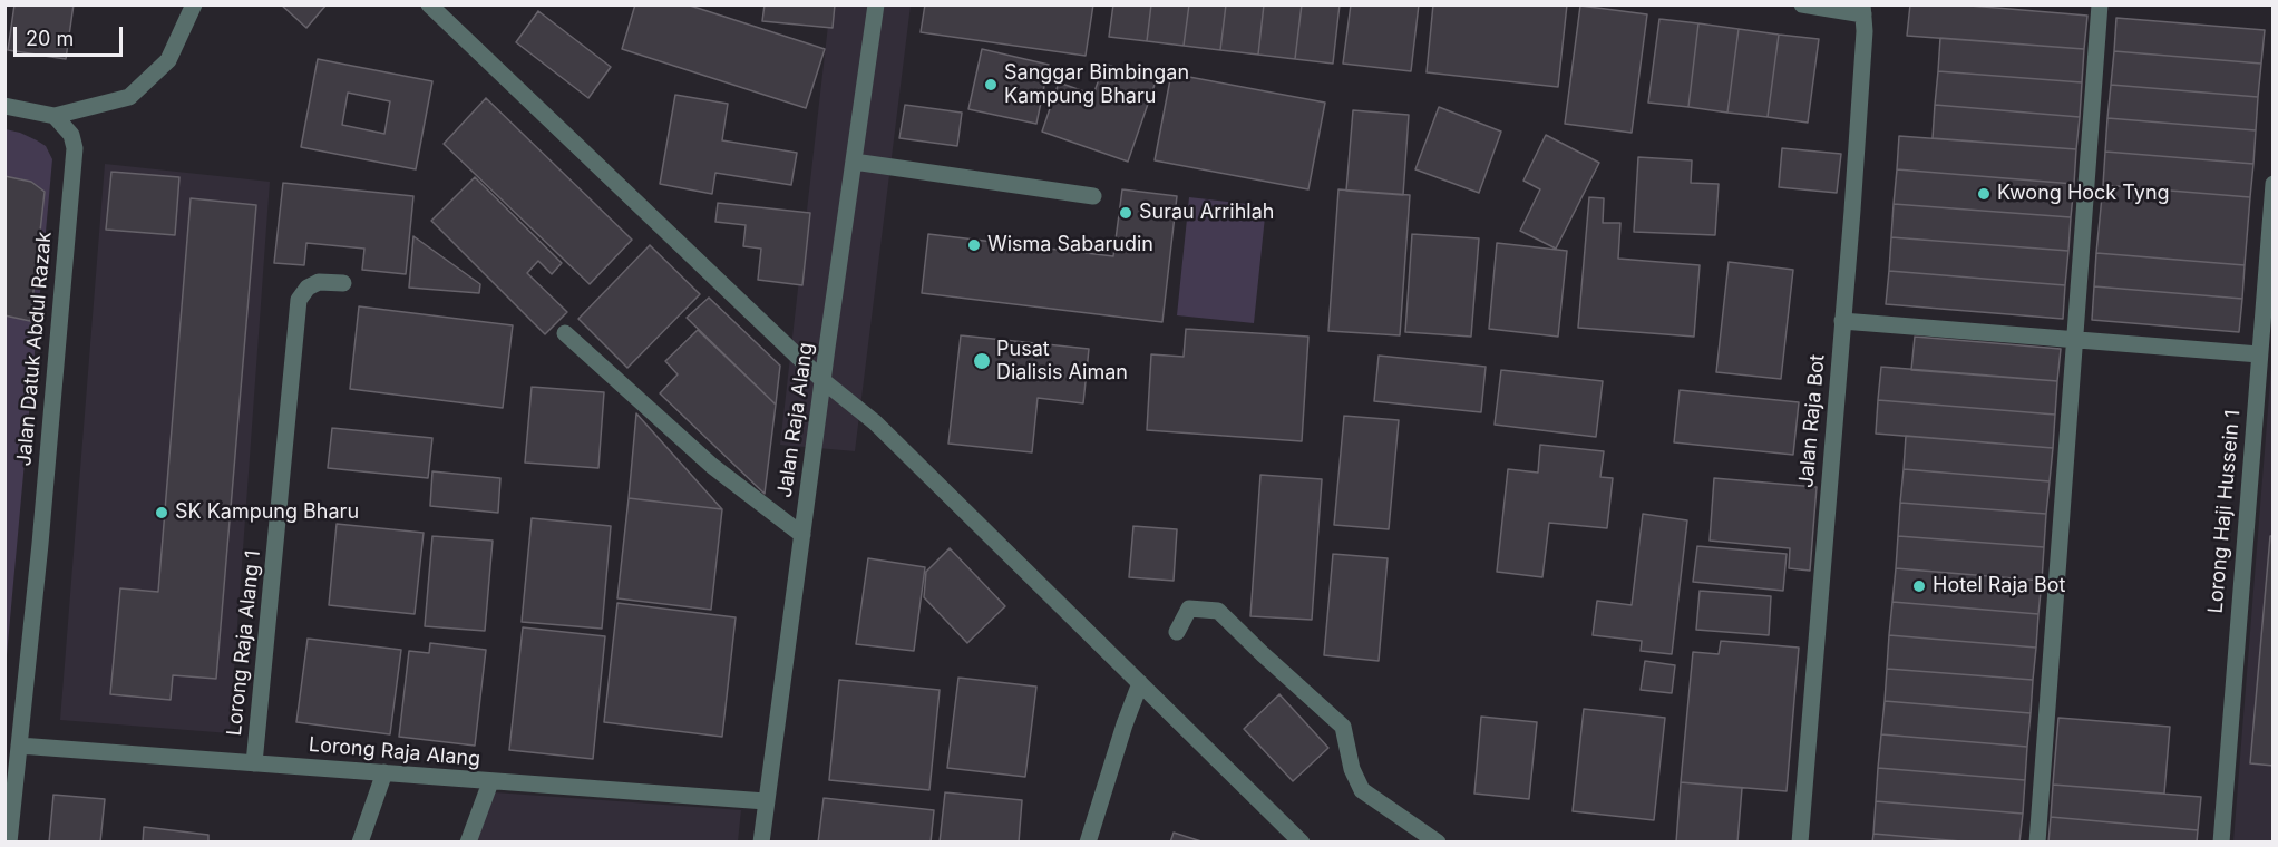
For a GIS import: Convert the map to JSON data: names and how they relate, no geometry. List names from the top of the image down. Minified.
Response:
{"streets":{"street":["Jalan Datuk Abdul Razak","Jalan Raja Alang","Jalan Raja Bot","Lorong Haji Hussein 1","Lorong Raja Alang 1","Lorong Raja Alang"]},"crossings":[["Jalan Datuk Abdul Razak","Lorong Raja Alang"],["Jalan Raja Alang","Lorong Raja Alang"],["Lorong Raja Alang 1","Lorong Raja Alang"]],"places":["Sanggar Bimbingan Kampung Bharu","Kwong Hock Tyng","Surau Arrihlah","Wisma Sabarudin","Pusat Dialisis Aiman","SK Kampung Bharu","Hotel Raja Bot"],"scale_bar":"20 m"}
